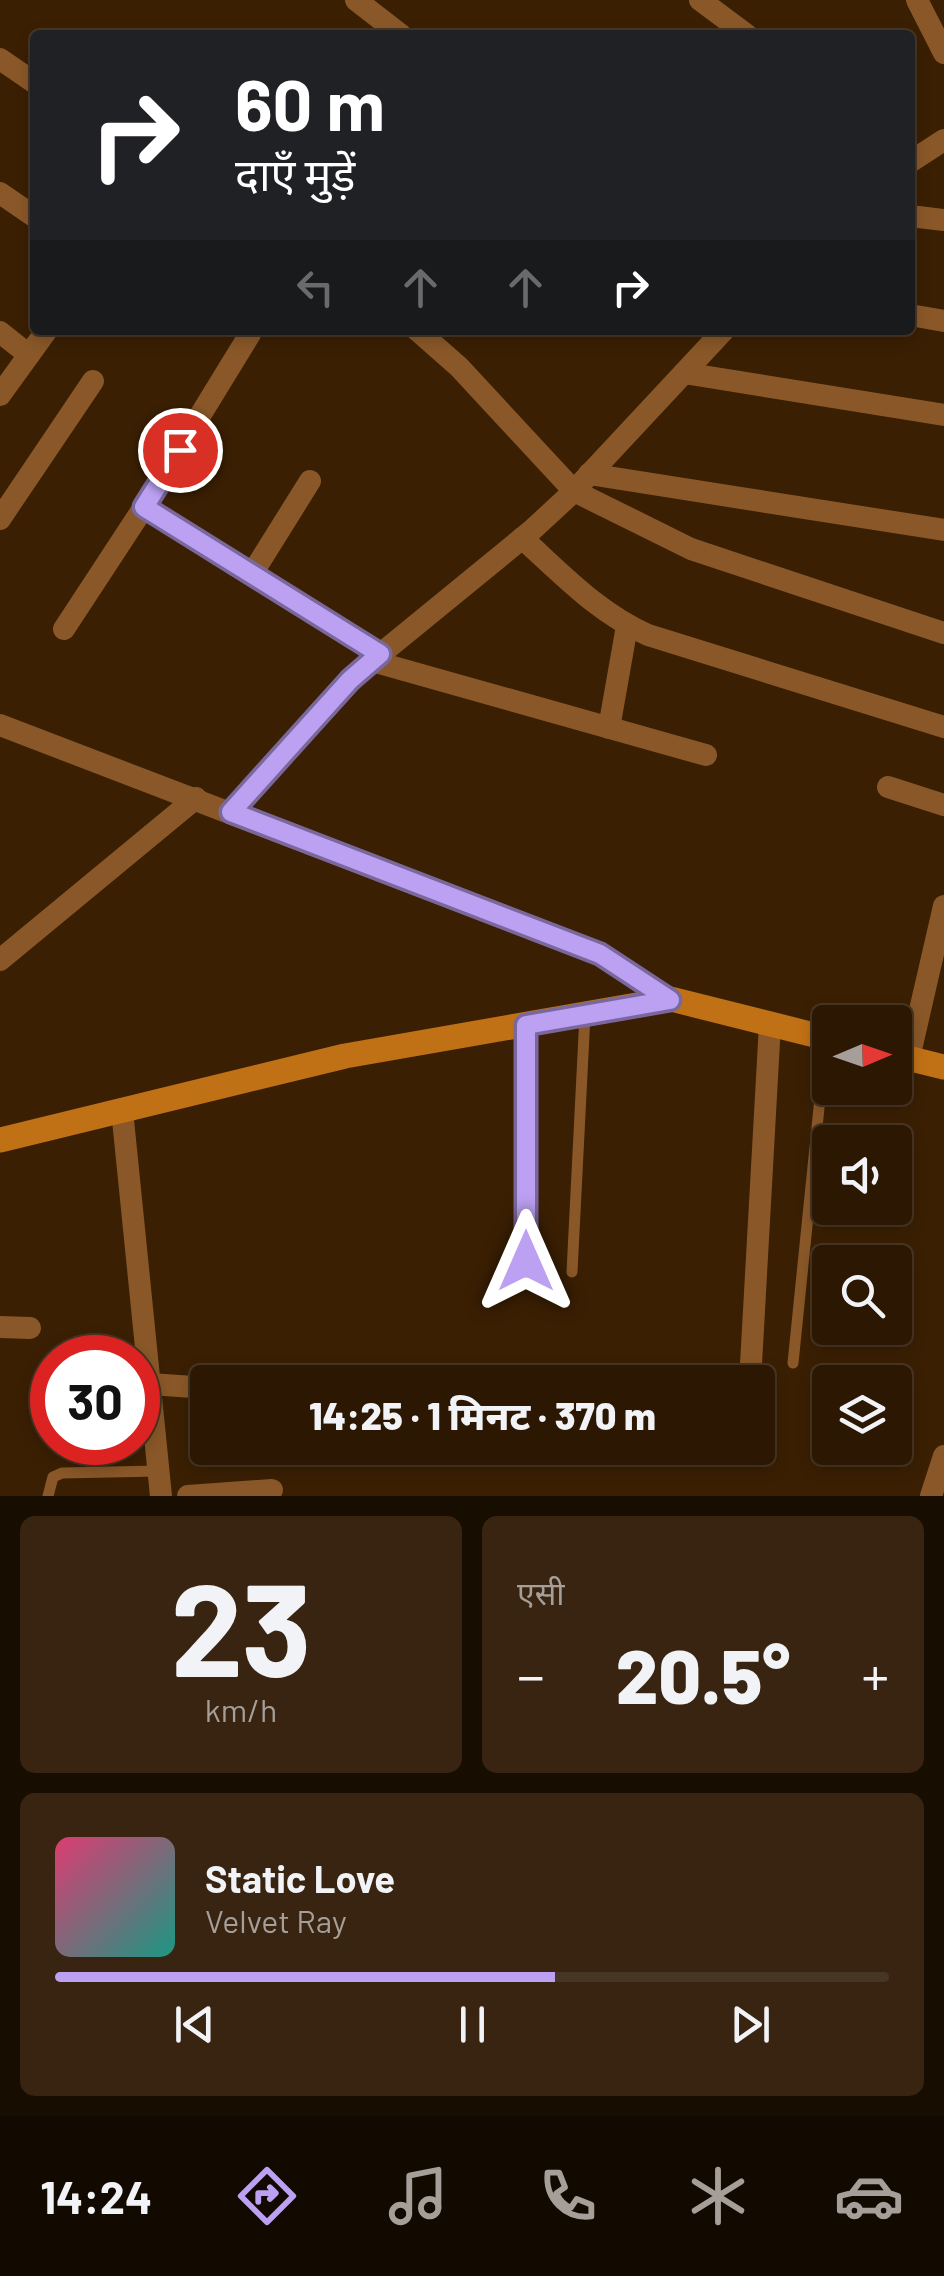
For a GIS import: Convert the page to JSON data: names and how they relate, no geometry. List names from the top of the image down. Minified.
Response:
{"north":"right","page":{"turn":["60 m","दाएँ मुड़ें"],"limit":"30","trip":"14:25 · 1 मिनट · 370 m","tile":[["23","km/h"],"एसी"],"heat":["−","20.5°","+"],"song":["Static Love","Velvet Ray"],"tabs":"14:24"}}
